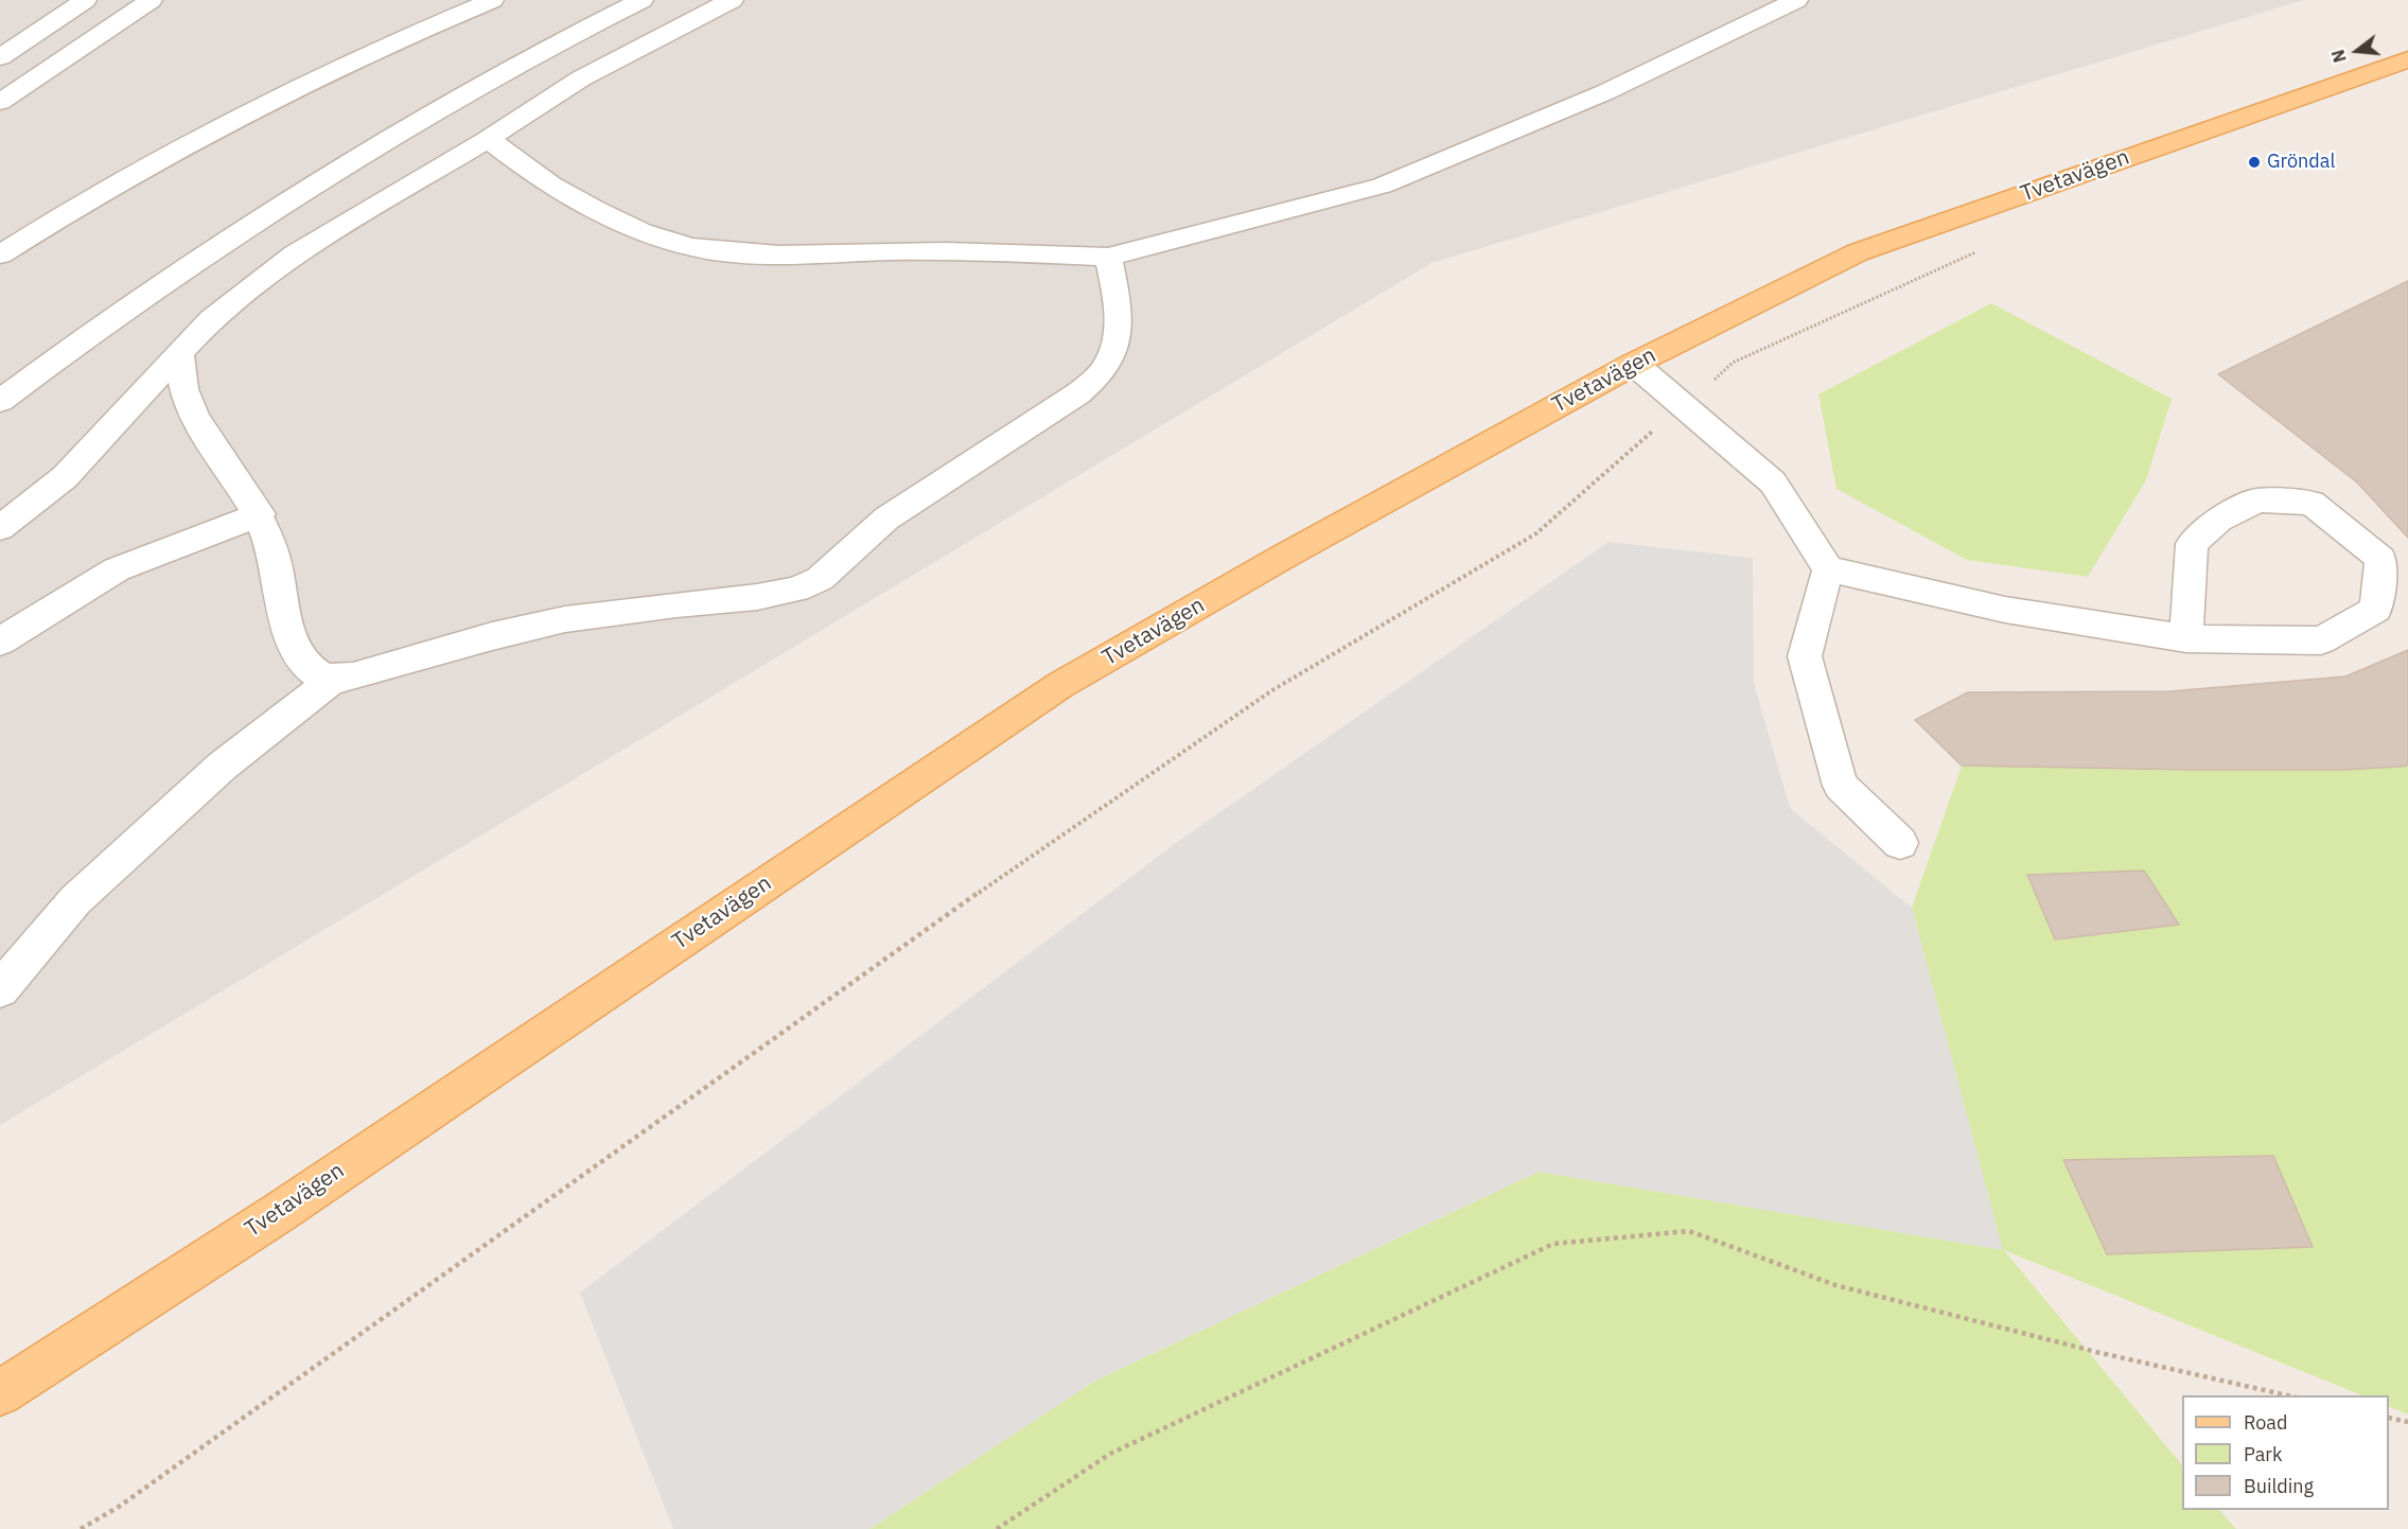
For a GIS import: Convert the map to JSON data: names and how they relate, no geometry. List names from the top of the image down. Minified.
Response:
{"streets":{"main road":["Tvetavägen"]},"places":["Gröndal"],"legend":["Road","Park","Building"],"north":"left"}
